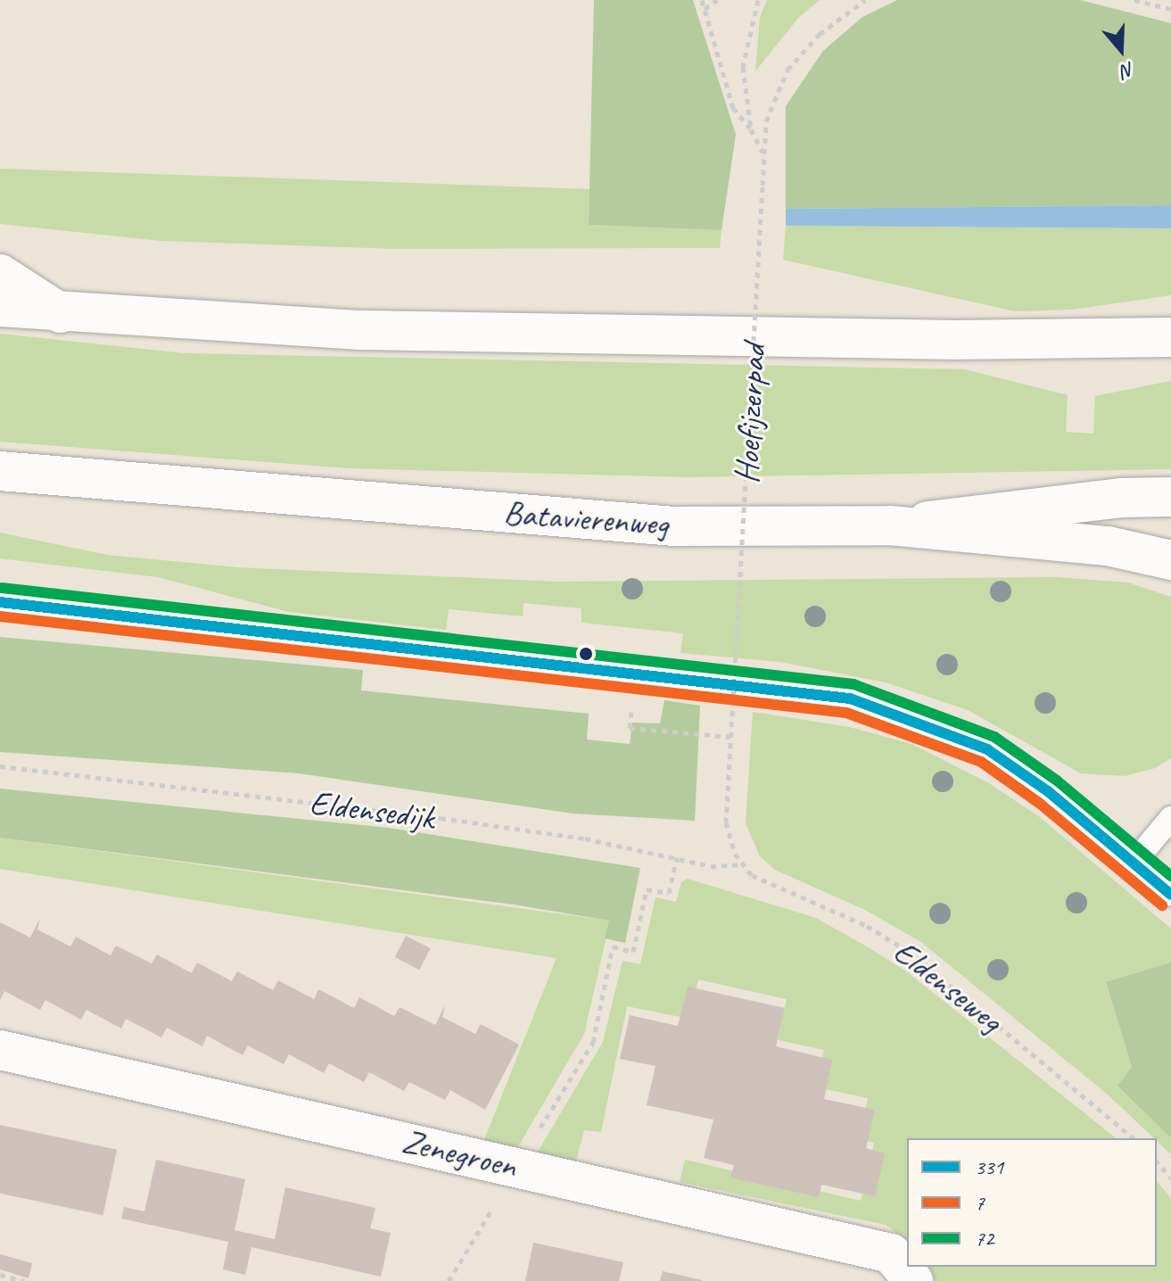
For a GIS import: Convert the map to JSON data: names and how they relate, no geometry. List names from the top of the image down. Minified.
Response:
{"streets":{"main road":["Batavierenweg","Zenegroen"],"path":["Hoefijzerpad","Eldensedijk","Eldenseweg"]},"crossings":[["Hoefijzerpad","Eldensedijk"],["Hoefijzerpad","Eldenseweg"],["Eldensedijk","Eldenseweg"]],"lines":["transit line 72","transit line 331","transit line 7"],"legend":["331","7","72"],"north":"bottom"}
